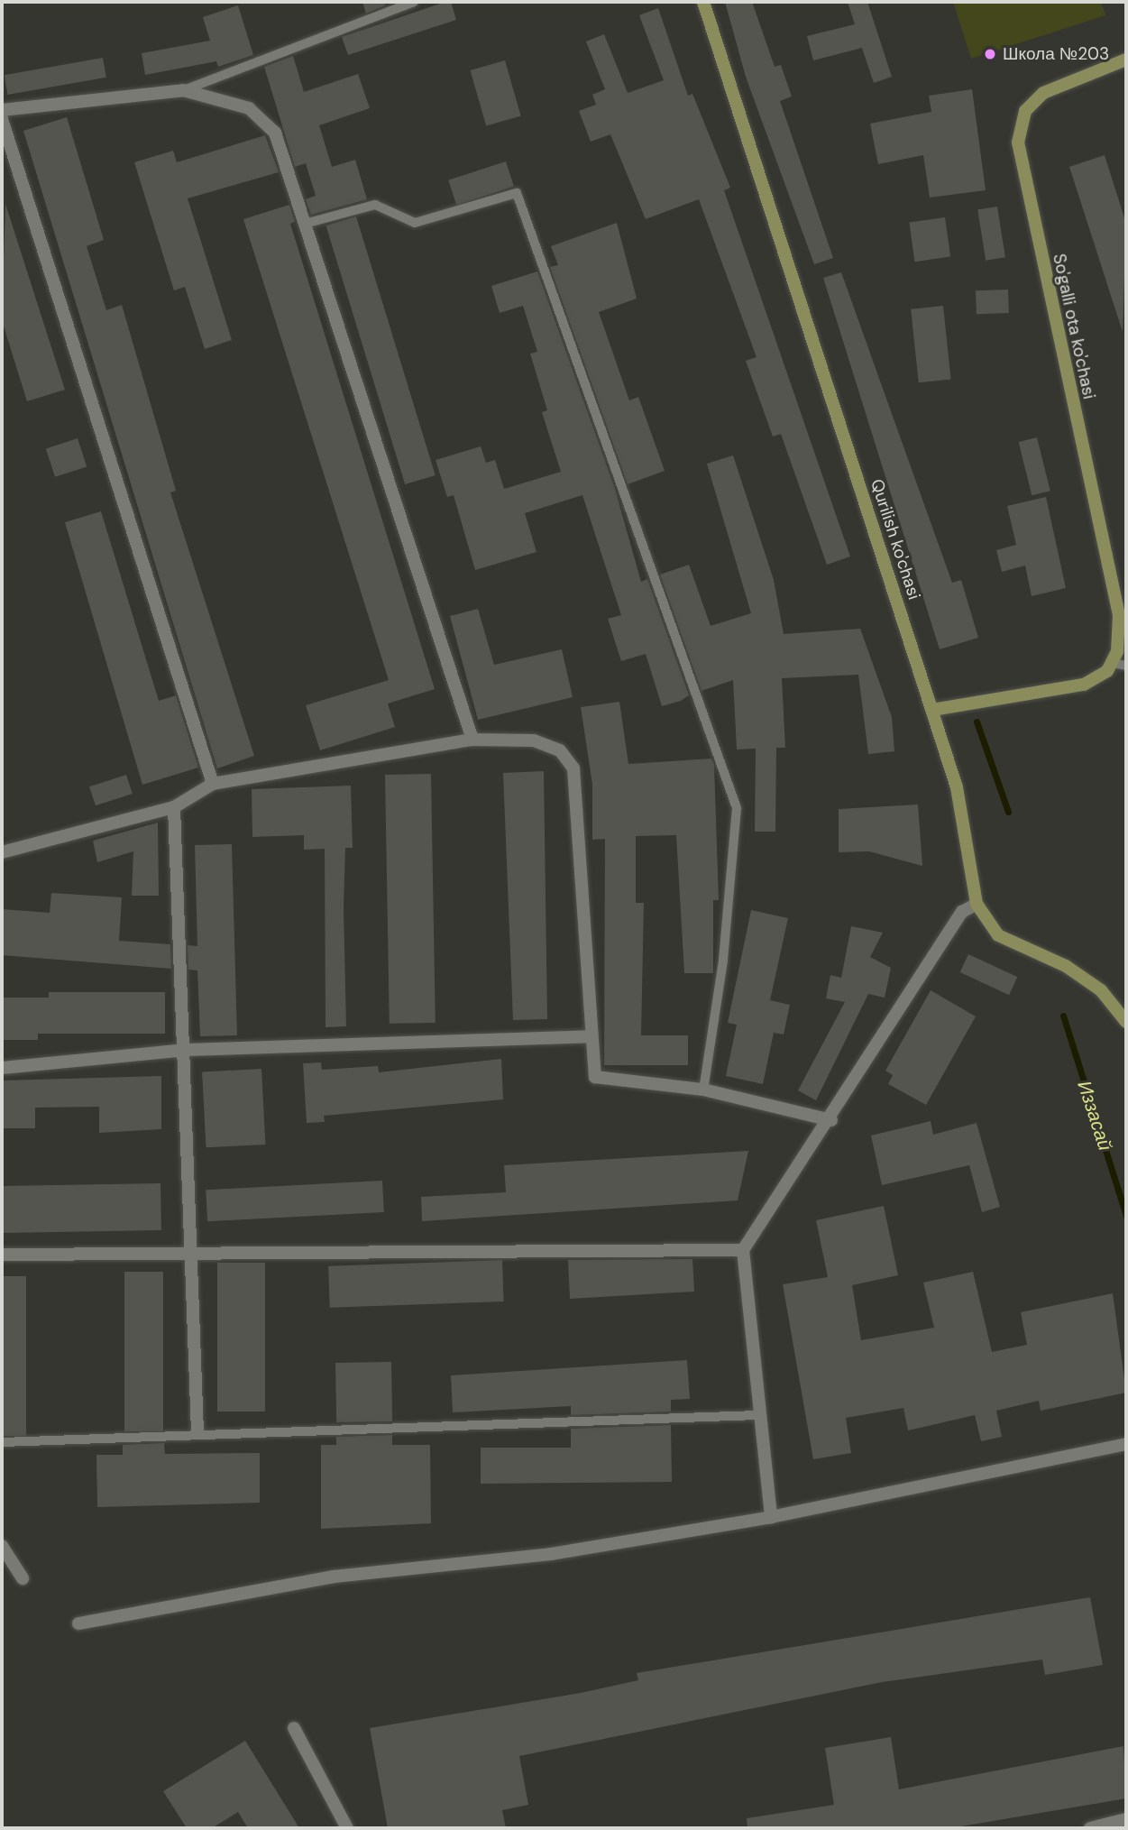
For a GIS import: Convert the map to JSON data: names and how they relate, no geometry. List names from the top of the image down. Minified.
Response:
{"streets":{"street":["So'galli ota ko'chasi","Qurilish ko'chasi"]},"water":["Иззасай"],"places":["Школа №203"]}
